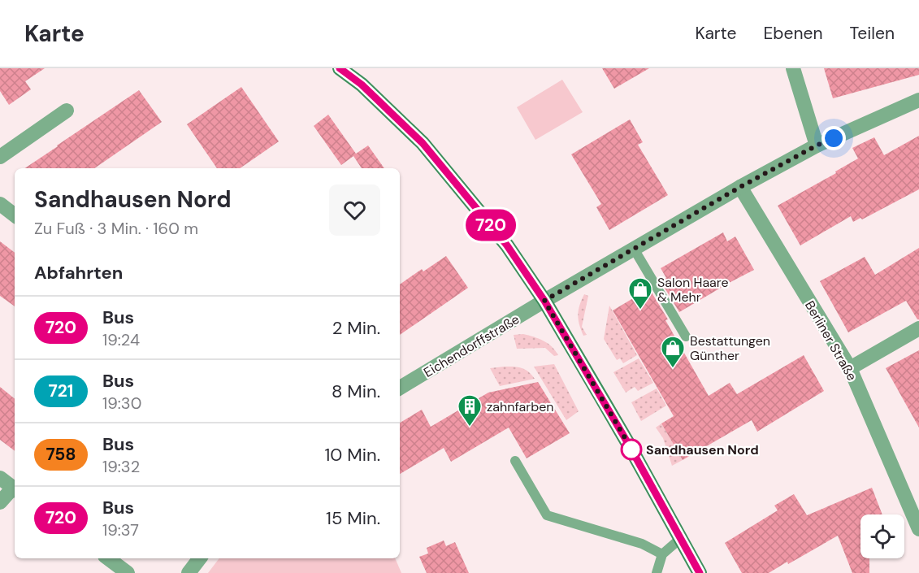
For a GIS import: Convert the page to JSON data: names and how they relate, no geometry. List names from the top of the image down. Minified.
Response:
{"streets":{"street":["Berliner Straße","Eichendorffstraße"]},"crossings":[["Berliner Straße","Eichendorffstraße"]],"places":{"shop":["Salon Haare & Mehr","Bestattungen Günther"],"building":["zahnfarben"],"other":["Sandhausen Nord"]},"lines":["bus line 720"],"page":{"header":"Karte","nav":["Karte","Ebenen","Teilen"],"on_map":"720","heading":[["Sandhausen Nord","Zu Fuß · 3 Min. · 160 m"],"Abfahrten"],"list":[{"mark":"720","name":"Bus","note":"19:24","value":"2 Min."},{"mark":"721","name":"Bus","note":"19:30","value":"8 Min."},{"mark":"758","name":"Bus","note":"19:32","value":"10 Min."},{"mark":"720","name":"Bus","note":"19:37","value":"15 Min."}]}}
